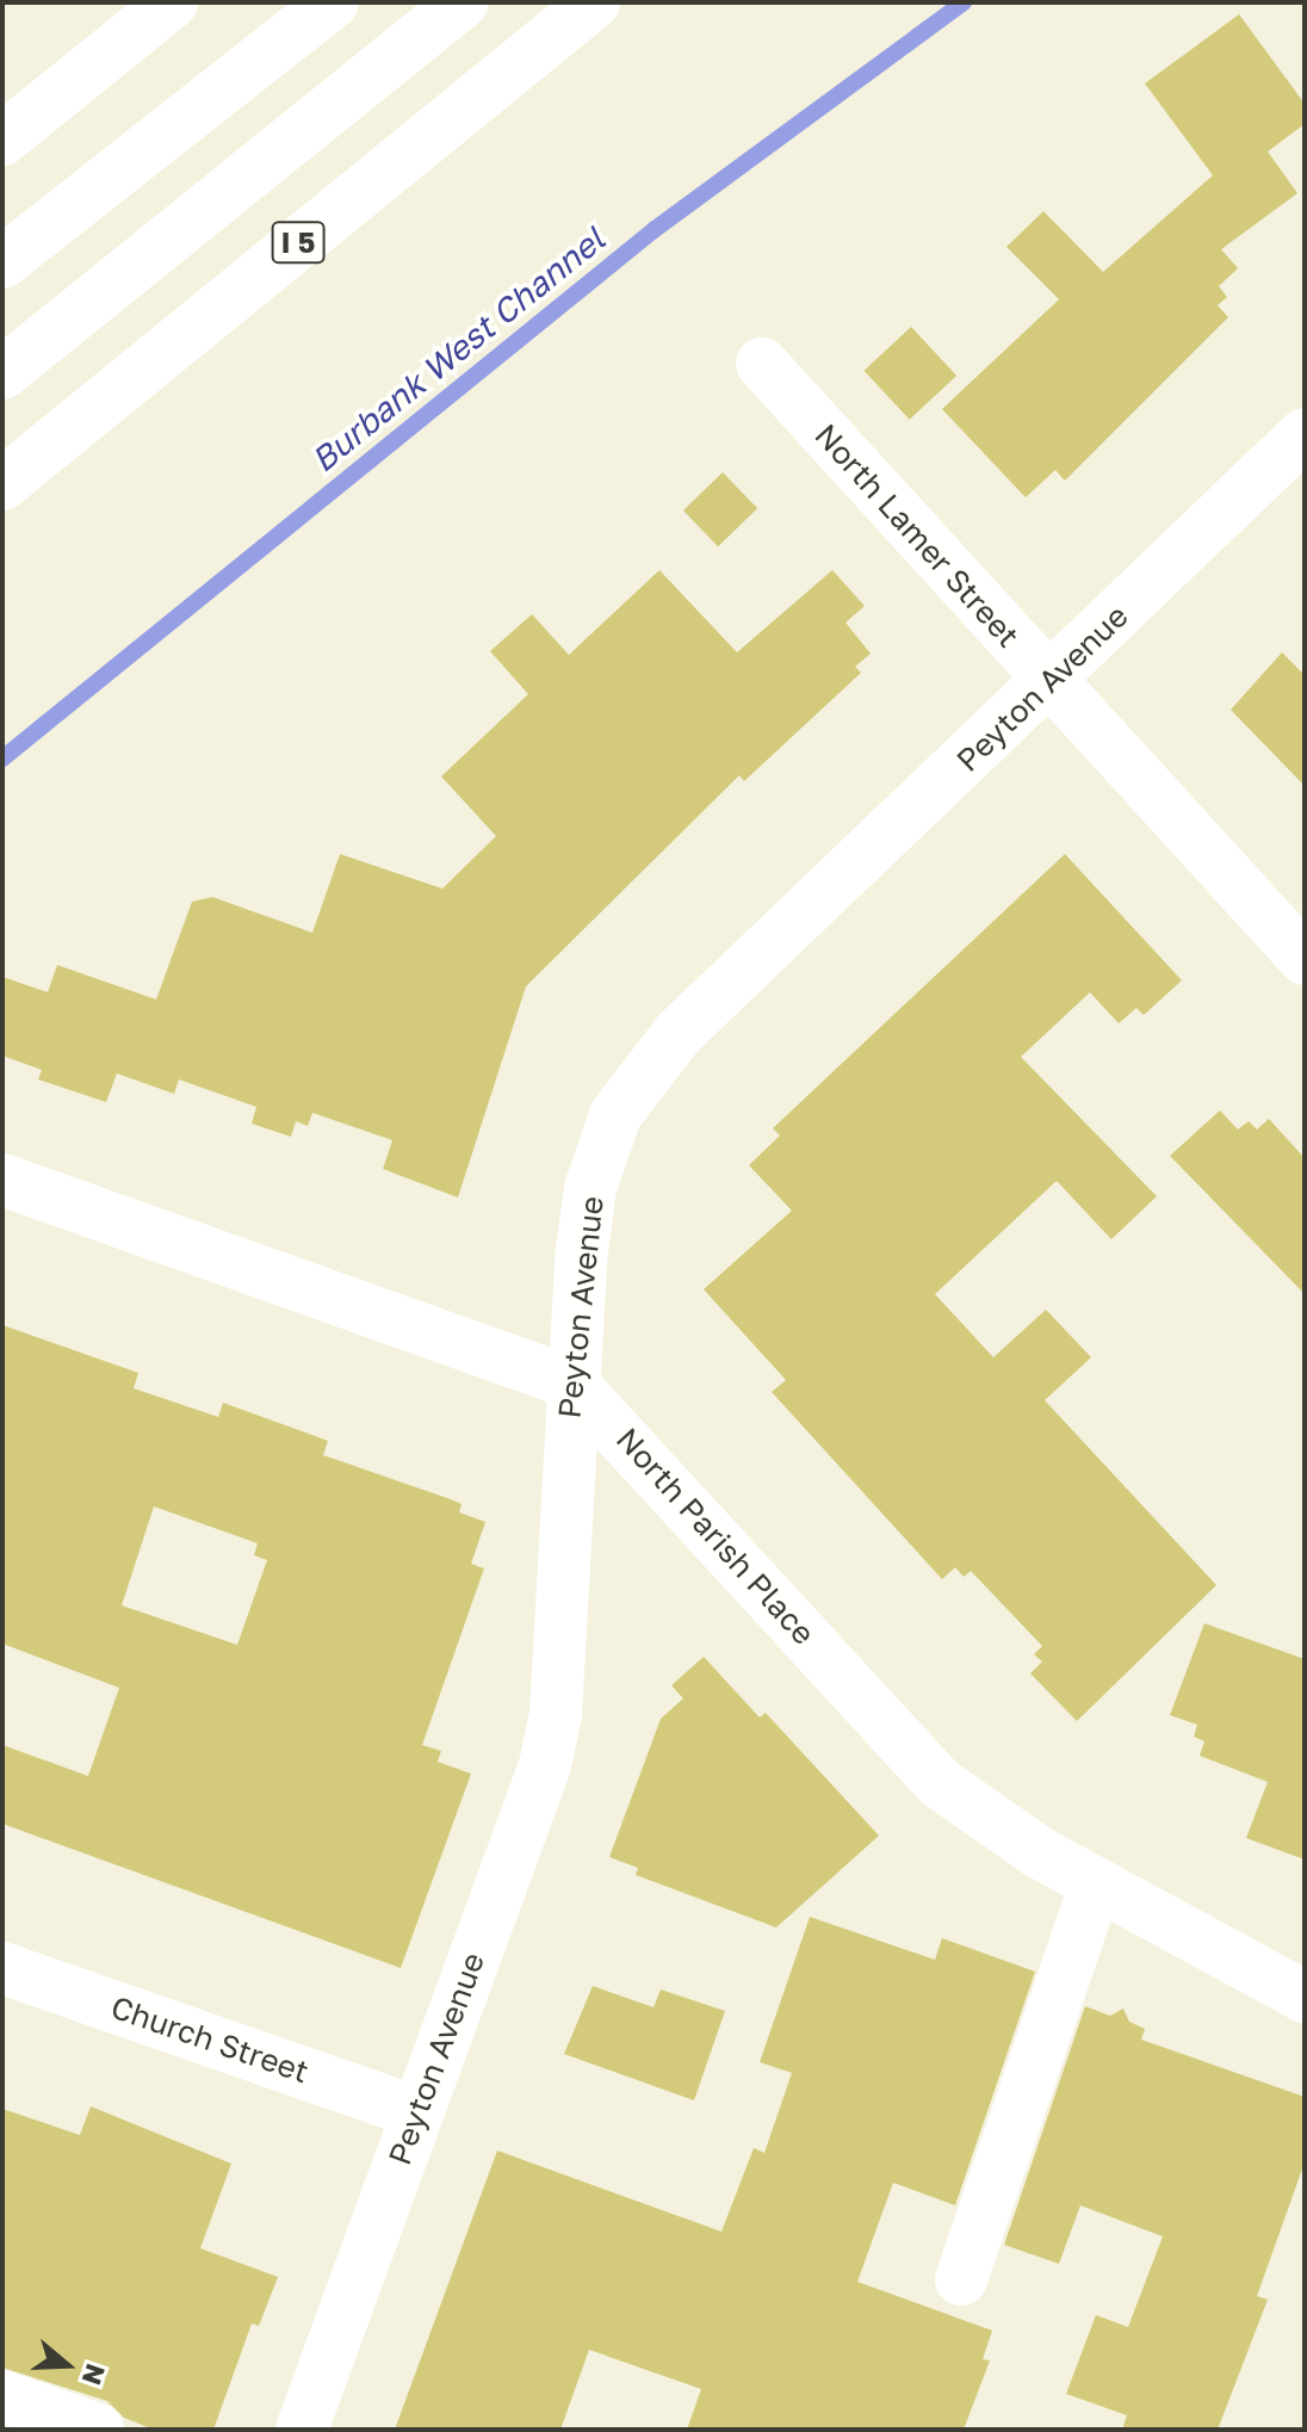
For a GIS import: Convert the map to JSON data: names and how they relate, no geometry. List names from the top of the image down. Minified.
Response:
{"streets":{"main road":["I 5","North Lamer Street","Peyton Avenue","North Parish Place","Church Street"]},"crossings":[["North Lamer Street","Peyton Avenue"],["Peyton Avenue","North Parish Place"],["Peyton Avenue","Church Street"]],"water":["Burbank West Channel"],"north":"right"}
